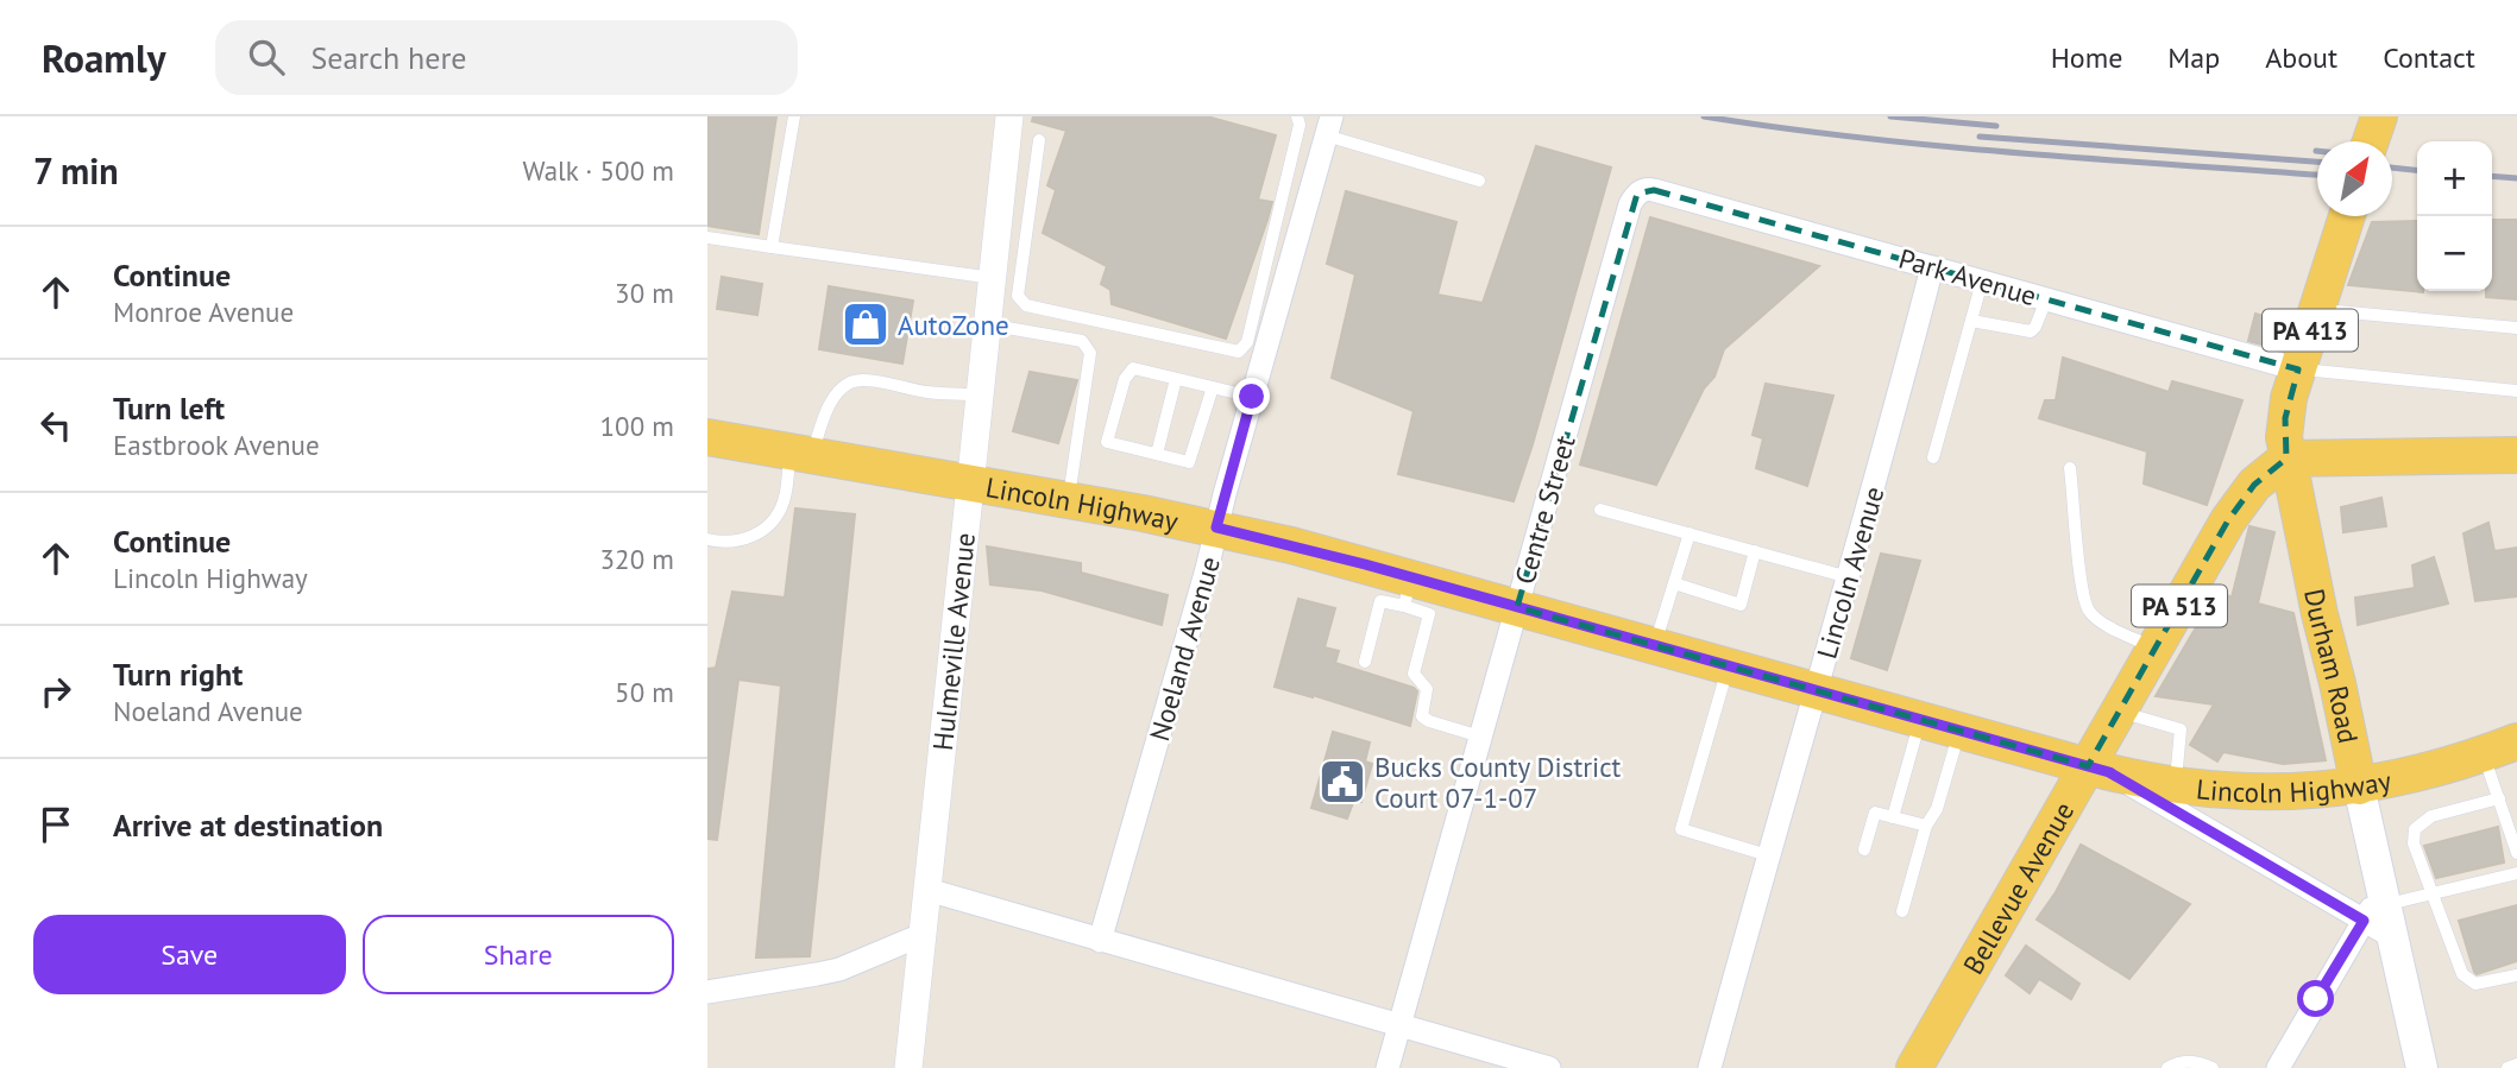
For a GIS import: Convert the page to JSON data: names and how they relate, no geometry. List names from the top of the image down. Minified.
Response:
{"streets":{"main road":["PA 413","Lincoln Highway","PA 513","Durham Road","Bellevue Avenue"],"street":["Park Avenue","Centre Street","Lincoln Avenue","Hulmeville Avenue","Noeland Avenue"]},"crossings":[["Park Avenue","PA 413"],["Park Avenue","Centre Street"],["Park Avenue","Lincoln Avenue"],["PA 413","Durham Road"],["PA 413","Bellevue Avenue"],["Lincoln Highway","Centre Street"],["Lincoln Highway","Lincoln Avenue"],["Lincoln Highway","Hulmeville Avenue"],["Lincoln Highway","Noeland Avenue"],["Lincoln Highway","Durham Road"],["Lincoln Highway","Bellevue Avenue"],["Durham Road","Bellevue Avenue"]],"places":{"shop":["AutoZone"],"public building":["Bucks County District Court 07-1-07"]},"north":"top right","page":{"header":"Roamly","search":"Search here","nav":["Home","Map","About","Contact"],"heading":["7 min","Walk · 500 m"],"map_buttons":["+","−"],"list":[["Continue","Monroe Avenue","30 m"],["Turn left","Eastbrook Avenue","100 m"],["Continue","Lincoln Highway","320 m"],["Turn right","Noeland Avenue","50 m"],"Arrive at destination"],"buttons":["Save","Share"]}}
